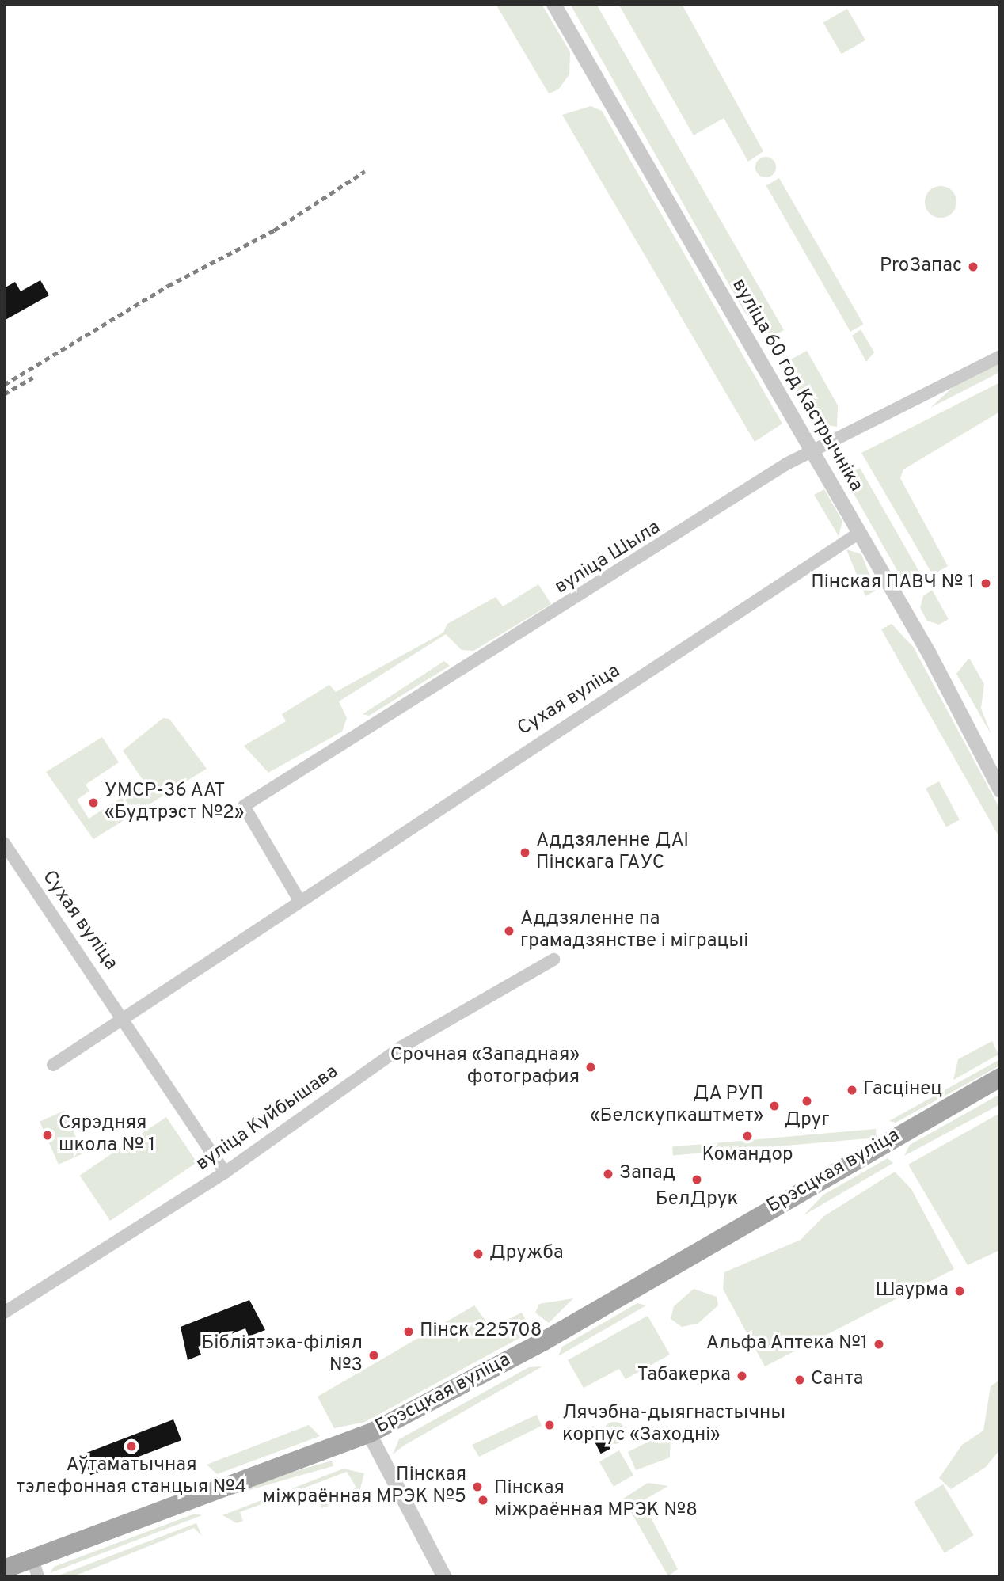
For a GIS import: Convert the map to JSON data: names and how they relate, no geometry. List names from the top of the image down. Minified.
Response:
{"streets":{"main road":["Брэсцкая вуліца"],"street":["вуліца 60 год Кастрычніка","вуліца Шыла","Сухая вуліца","вуліца Куйбышава"]},"crossings":[["вуліца 60 год Кастрычніка","вуліца Шыла"],["вуліца 60 год Кастрычніка","Сухая вуліца"],["вуліца Шыла","Сухая вуліца"],["Сухая вуліца","вуліца Куйбышава"]],"places":["ProЗапас","Пінская ПАВЧ № 1","УМСР-36 ААТ «Будтрэст №2»","Аддзяленне ДАІ Пінскага ГАУС","Аддзяленне па грамадзянстве і міграцыі","Срочная «Западная» фотография","Гасцінец","Друг","ДА РУП «Белскупкаштмет»","Сярэдняя школа № 1","Командор","Запад","БелДрук","Дружба","Шаурма","Пінск 225708","Альфа Аптека №1","Бібліятэка-філіял №3","Табакерка","Санта","Лячэбна-дыягнастычны корпус «Заходні»","Аўтаматычная тэлефонная станцыя №4","Пінская міжраённая МРЭК №5","Пінская міжраённая МРЭК №8"]}
